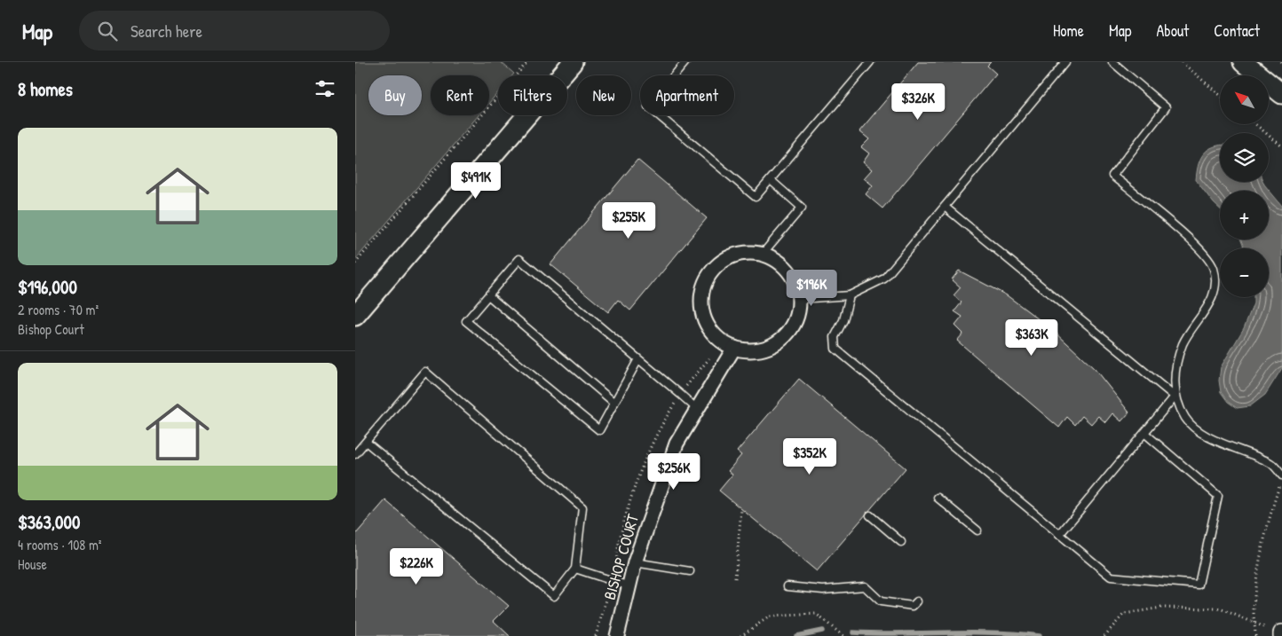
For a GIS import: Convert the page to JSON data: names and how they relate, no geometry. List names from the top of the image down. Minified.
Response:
{"streets":{"street":["BISHOP COURT"]},"north":"top left","page":{"header":"Map","search":"Search here","nav":["Home","Map","About","Contact"],"heading":"8 homes","map_buttons":["+","−"],"chip":["Buy","Rent","Filters","New","Apartment"],"price":["$326K","$491K","$255K","$196K","$363K","$352K","$256K","$226K"],"list":[{"name":"$196,000","note":"2 rooms · 70 m² · Bishop Court"},{"name":"$363,000","note":"4 rooms · 108 m² · House"}]}}
